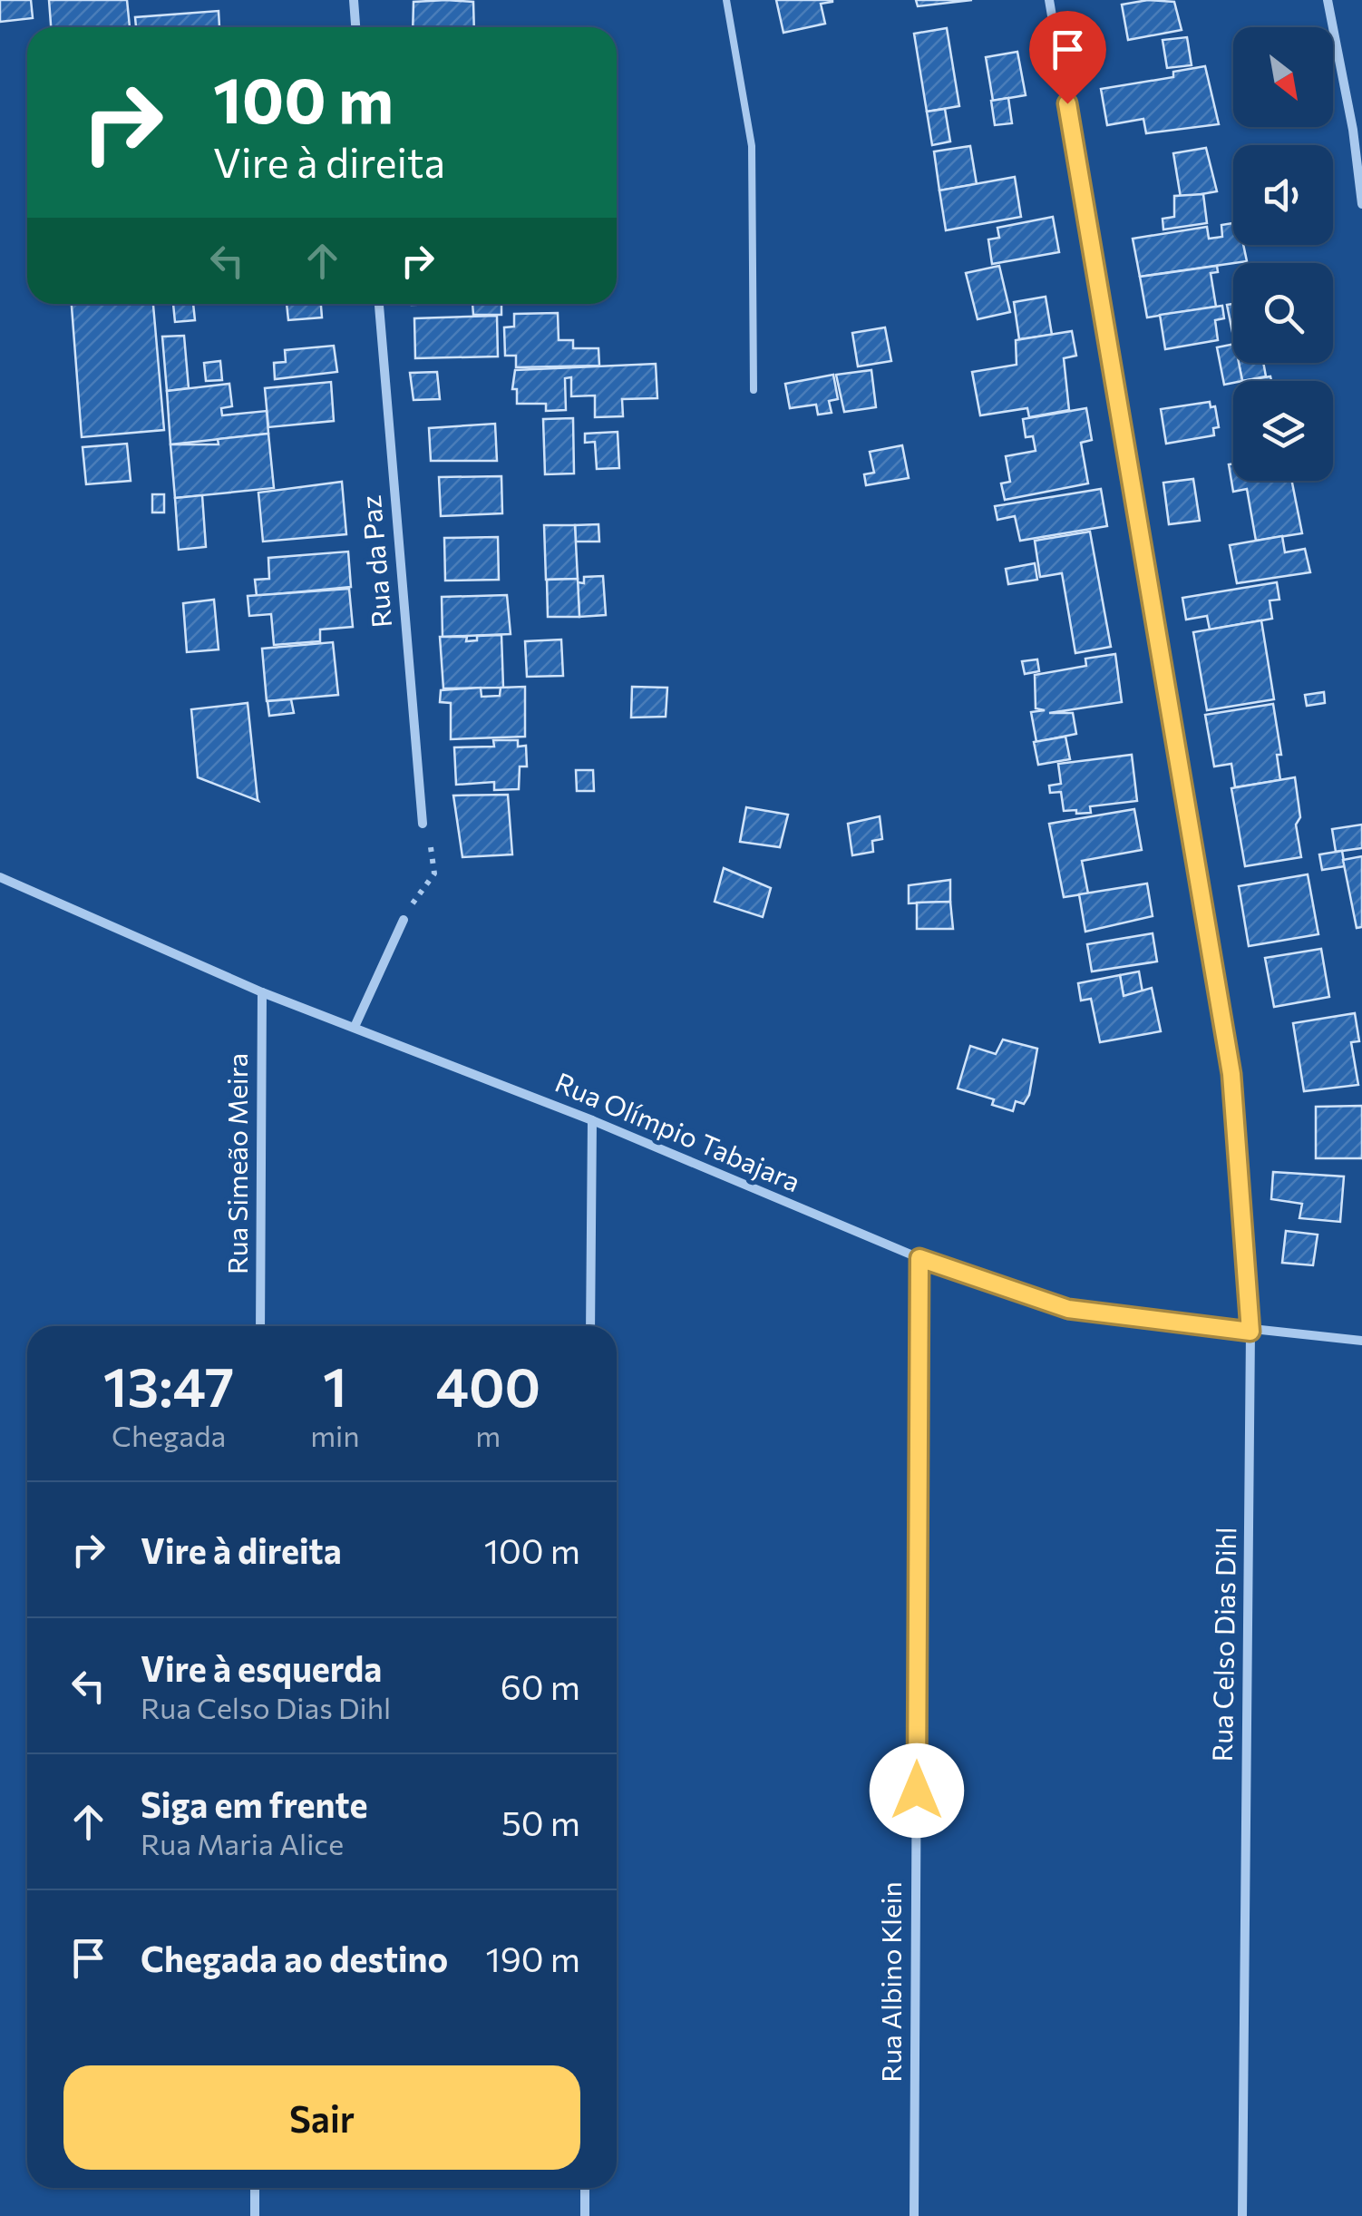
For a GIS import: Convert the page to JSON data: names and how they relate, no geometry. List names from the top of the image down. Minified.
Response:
{"streets":{"street":["Rua da Paz","Rua Olímpio Tabajara","Rua Simeão Meira","Rua Celso Dias Dihl","Rua Albino Klein"]},"crossings":[["Rua Olímpio Tabajara","Rua Simeão Meira"],["Rua Olímpio Tabajara","Rua Celso Dias Dihl"],["Rua Olímpio Tabajara","Rua Albino Klein"]],"north":"bottom right","page":{"turn":["100 m","Vire à direita"],"eta":["13:47","Chegada","1","min","400","m"],"list":[{"name":"Vire à direita","value":"100 m"},{"name":"Vire à esquerda","note":"Rua Celso Dias Dihl","value":"60 m"},{"name":"Siga em frente","note":"Rua Maria Alice","value":"50 m"},{"name":"Chegada ao destino","value":"190 m"}],"buttons":"Sair"}}
